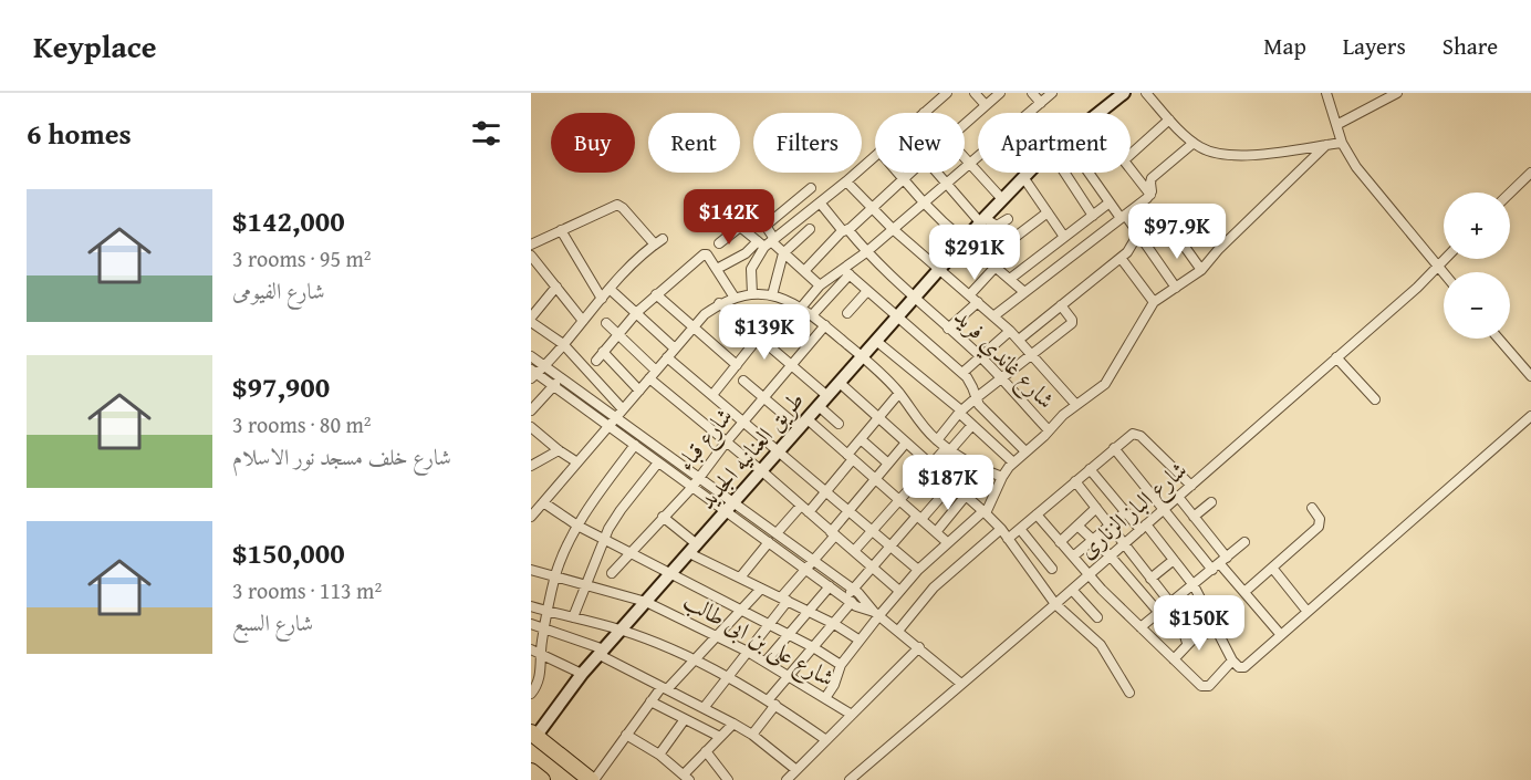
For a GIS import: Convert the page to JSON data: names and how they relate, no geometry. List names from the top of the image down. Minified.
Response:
{"streets":{"street":["شارع غاندي فريد","شارع قباء","طريق العنانيه الجديد","شارع الباز الزنارى","شارع على بن ابى طالب"]},"crossings":[["شارع غاندي فريد","طريق العنانيه الجديد"],["طريق العنانيه الجديد","شارع على بن ابى طالب"]],"page":{"header":"Keyplace","nav":["Map","Layers","Share"],"heading":"6 homes","chip":["Buy","Rent","Filters","New","Apartment"],"list":[{"name":"$142,000","note":"3 rooms · 95 m² · شارع الفيومى"},{"name":"$97,900","note":"3 rooms · 80 m² · شارع خلف مسجد نور الاسلام"},{"name":"$150,000","note":"3 rooms · 113 m² · شارع السبع"}],"price":["$142K","$97.9K","$291K","$139K","$187K","$150K"],"map_buttons":["+","−"]}}
